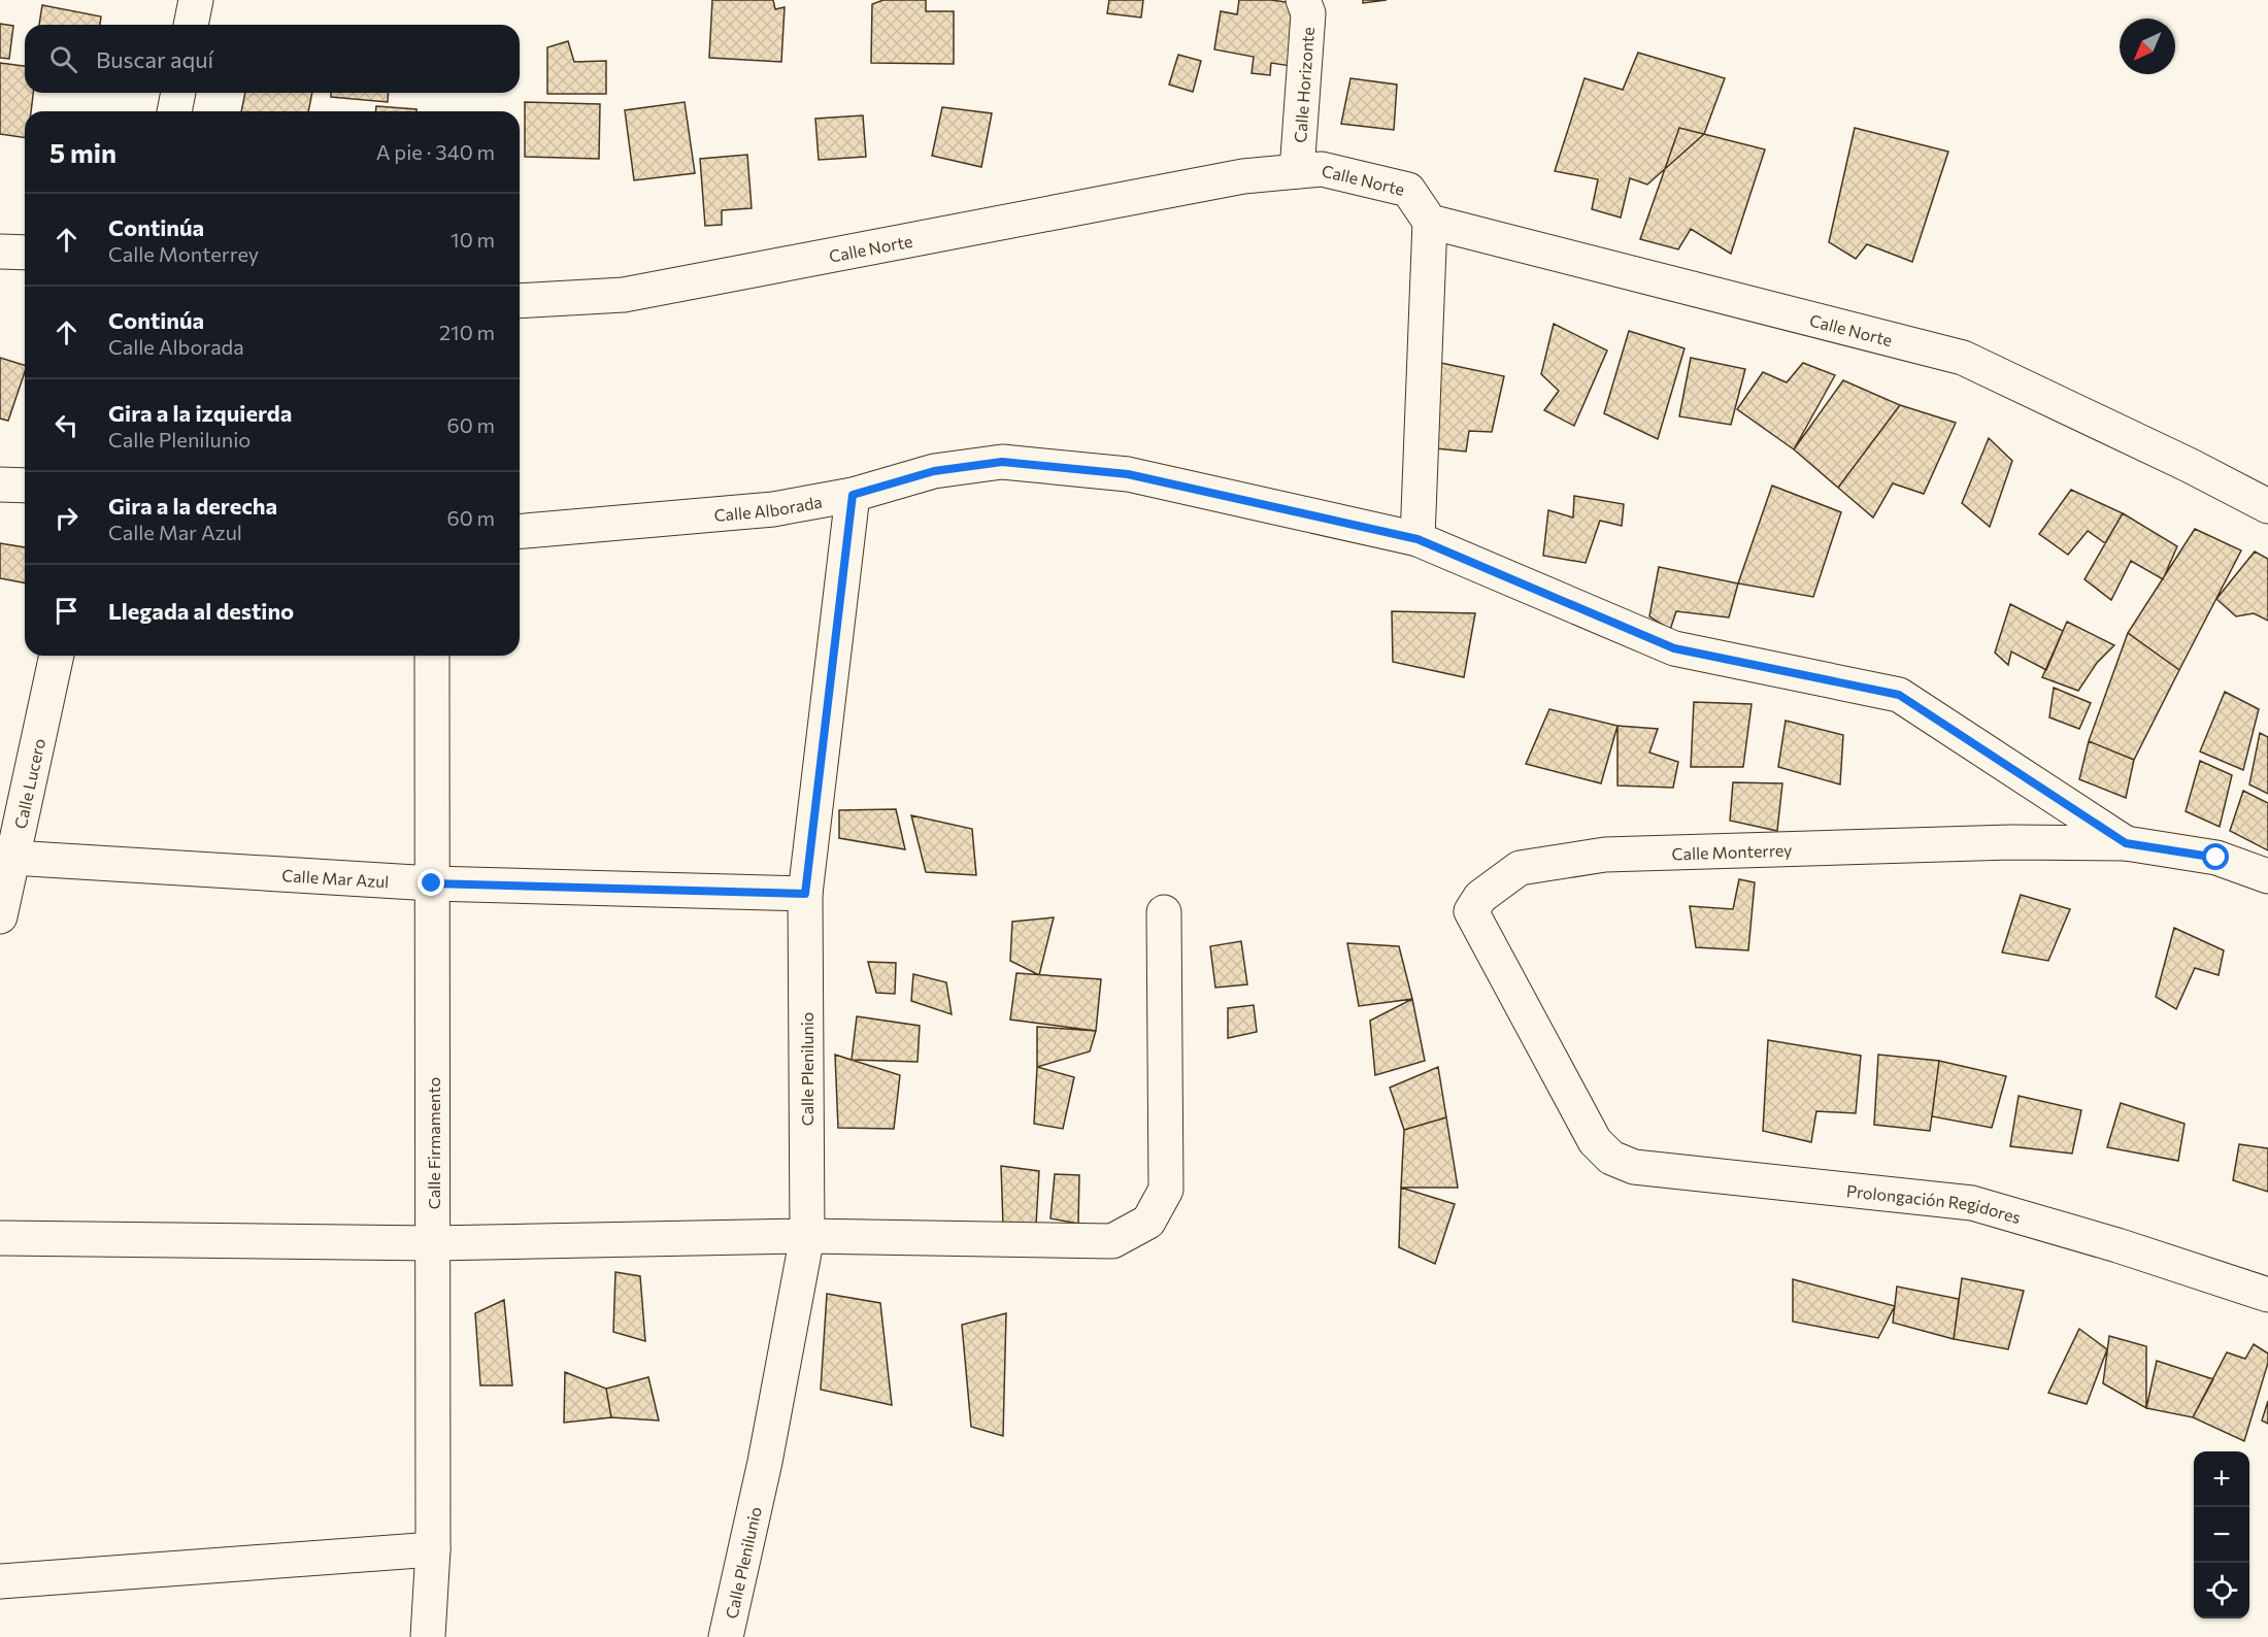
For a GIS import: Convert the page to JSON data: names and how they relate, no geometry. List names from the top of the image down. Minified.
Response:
{"streets":{"street":["Calle Horizonte","Calle Norte","Calle Alborada","Calle Lucero","Calle Monterrey","Calle Mar Azul","Calle Plenilunio","Calle Firmamento","Prolongación Regidores"]},"crossings":[["Calle Horizonte","Calle Norte"],["Calle Alborada","Calle Monterrey"],["Calle Alborada","Calle Plenilunio"],["Calle Lucero","Calle Mar Azul"],["Calle Monterrey","Prolongación Regidores"],["Calle Mar Azul","Calle Plenilunio"],["Calle Mar Azul","Calle Firmamento"]],"north":"bottom left","page":{"search":"Buscar aquí","heading":["5 min","A pie · 340 m"],"list":[["Continúa","Calle Monterrey","10 m"],["Continúa","Calle Alborada","210 m"],["Gira a la izquierda","Calle Plenilunio","60 m"],["Gira a la derecha","Calle Mar Azul","60 m"],"Llegada al destino"],"map_buttons":["+","−"]}}
